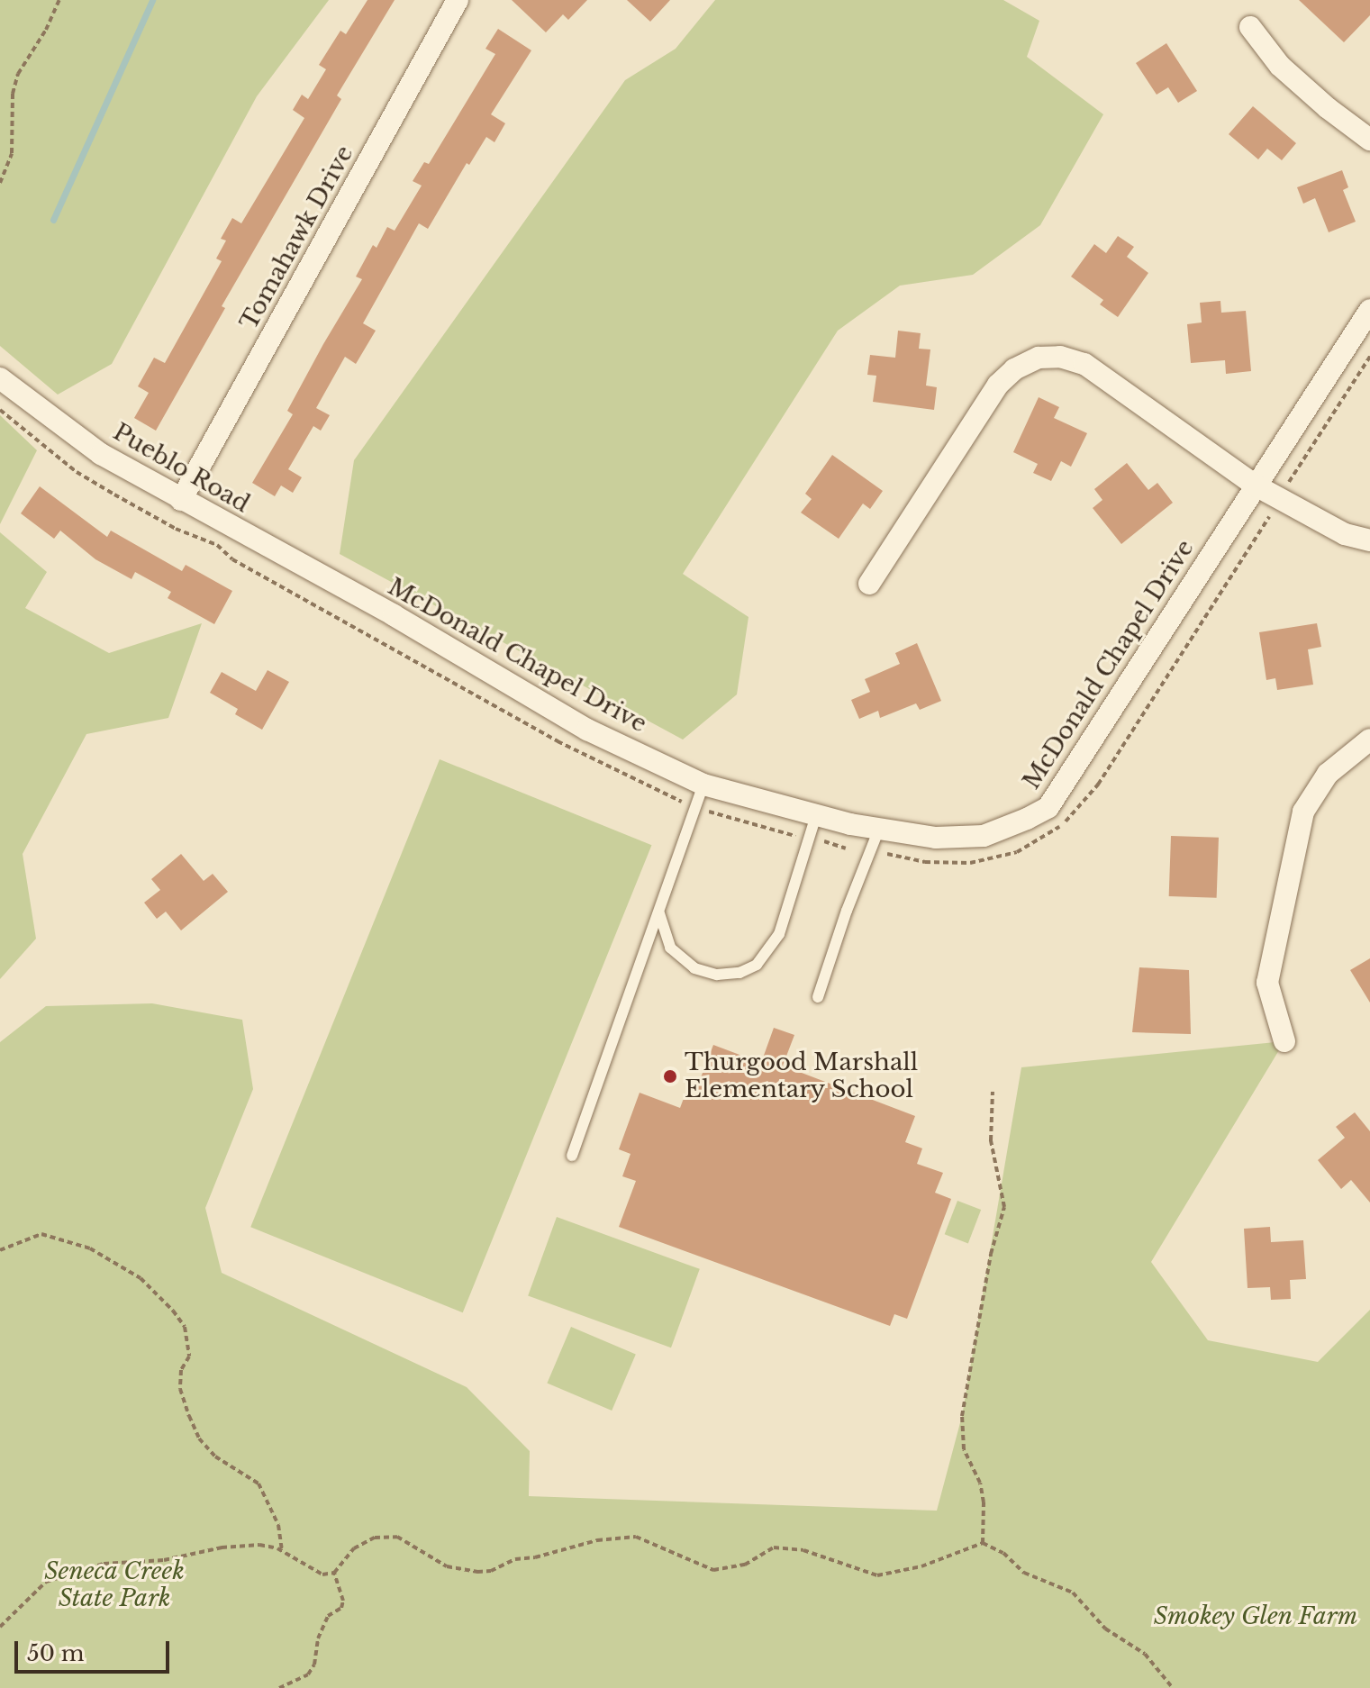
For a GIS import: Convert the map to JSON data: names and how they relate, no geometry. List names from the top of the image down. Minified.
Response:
{"streets":{"street":["Tomahawk Drive","Pueblo Road","McDonald Chapel Drive"]},"crossings":[["Tomahawk Drive","Pueblo Road"],["Pueblo Road","McDonald Chapel Drive"]],"parks":["Seneca Creek State Park","Smokey Glen Farm"],"places":["Thurgood Marshall Elementary School"],"scale_bar":"50 m"}
